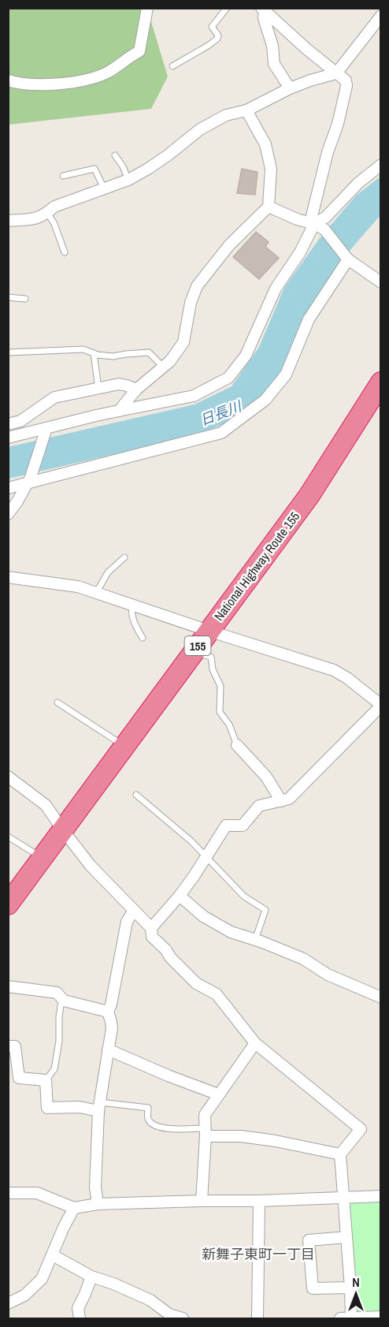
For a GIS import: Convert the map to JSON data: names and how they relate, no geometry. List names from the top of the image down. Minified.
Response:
{"streets":{"highway":["National Highway Route 155","155"]},"districts":["新舞子東町一丁目"],"water":["日長川"],"north":"top"}
